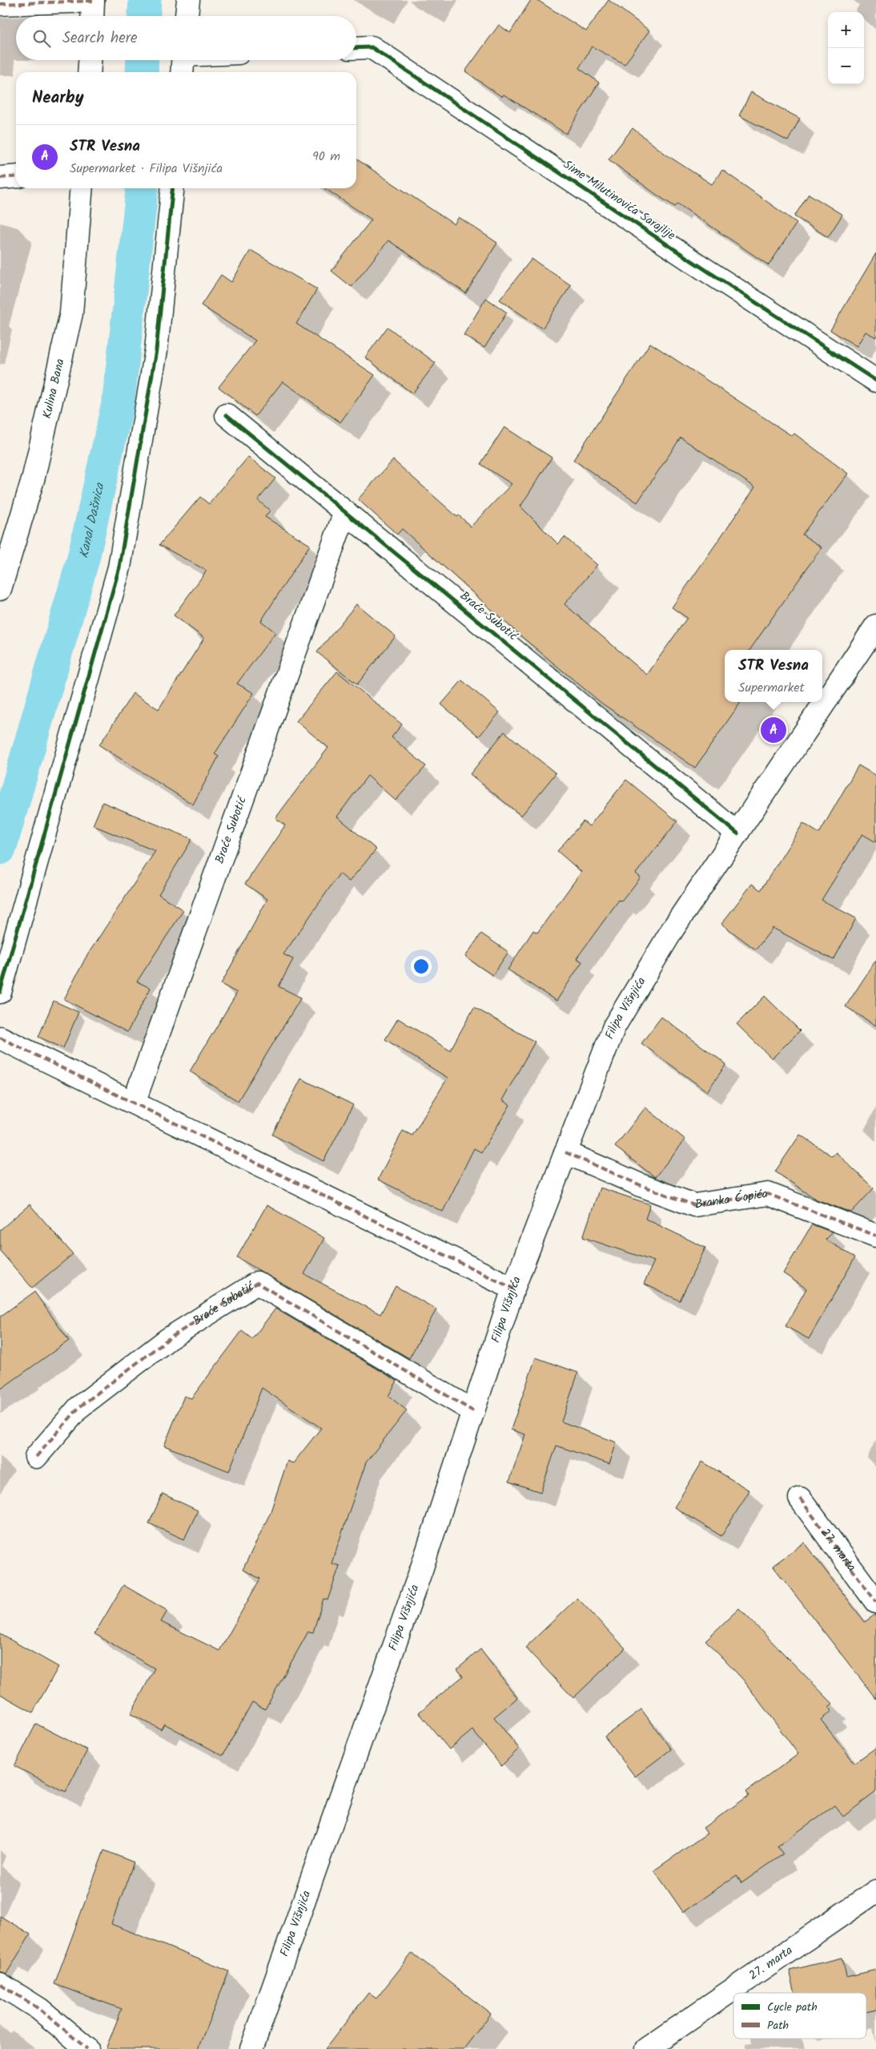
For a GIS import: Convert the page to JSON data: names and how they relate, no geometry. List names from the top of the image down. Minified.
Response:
{"streets":{"street":["Sime Milutinovića Sarajlije","Kulina Bana","Braće Subotić","Filipa Višnjića","Branka Ćopića","27. marta"]},"crossings":[["Braće Subotić","Filipa Višnjića"],["Filipa Višnjića","Branka Ćopića"]],"water":["Kanal Dašnica"],"legend":["Cycle path","Path"],"page":{"map_buttons":["+","−"],"search":"Search here","heading":"Nearby","list":[{"mark":"A","name":"STR Vesna","note":"Supermarket · Filipa Višnjića","value":"90 m"}],"popup":["STR Vesna","Supermarket"],"pins":"A"}}
